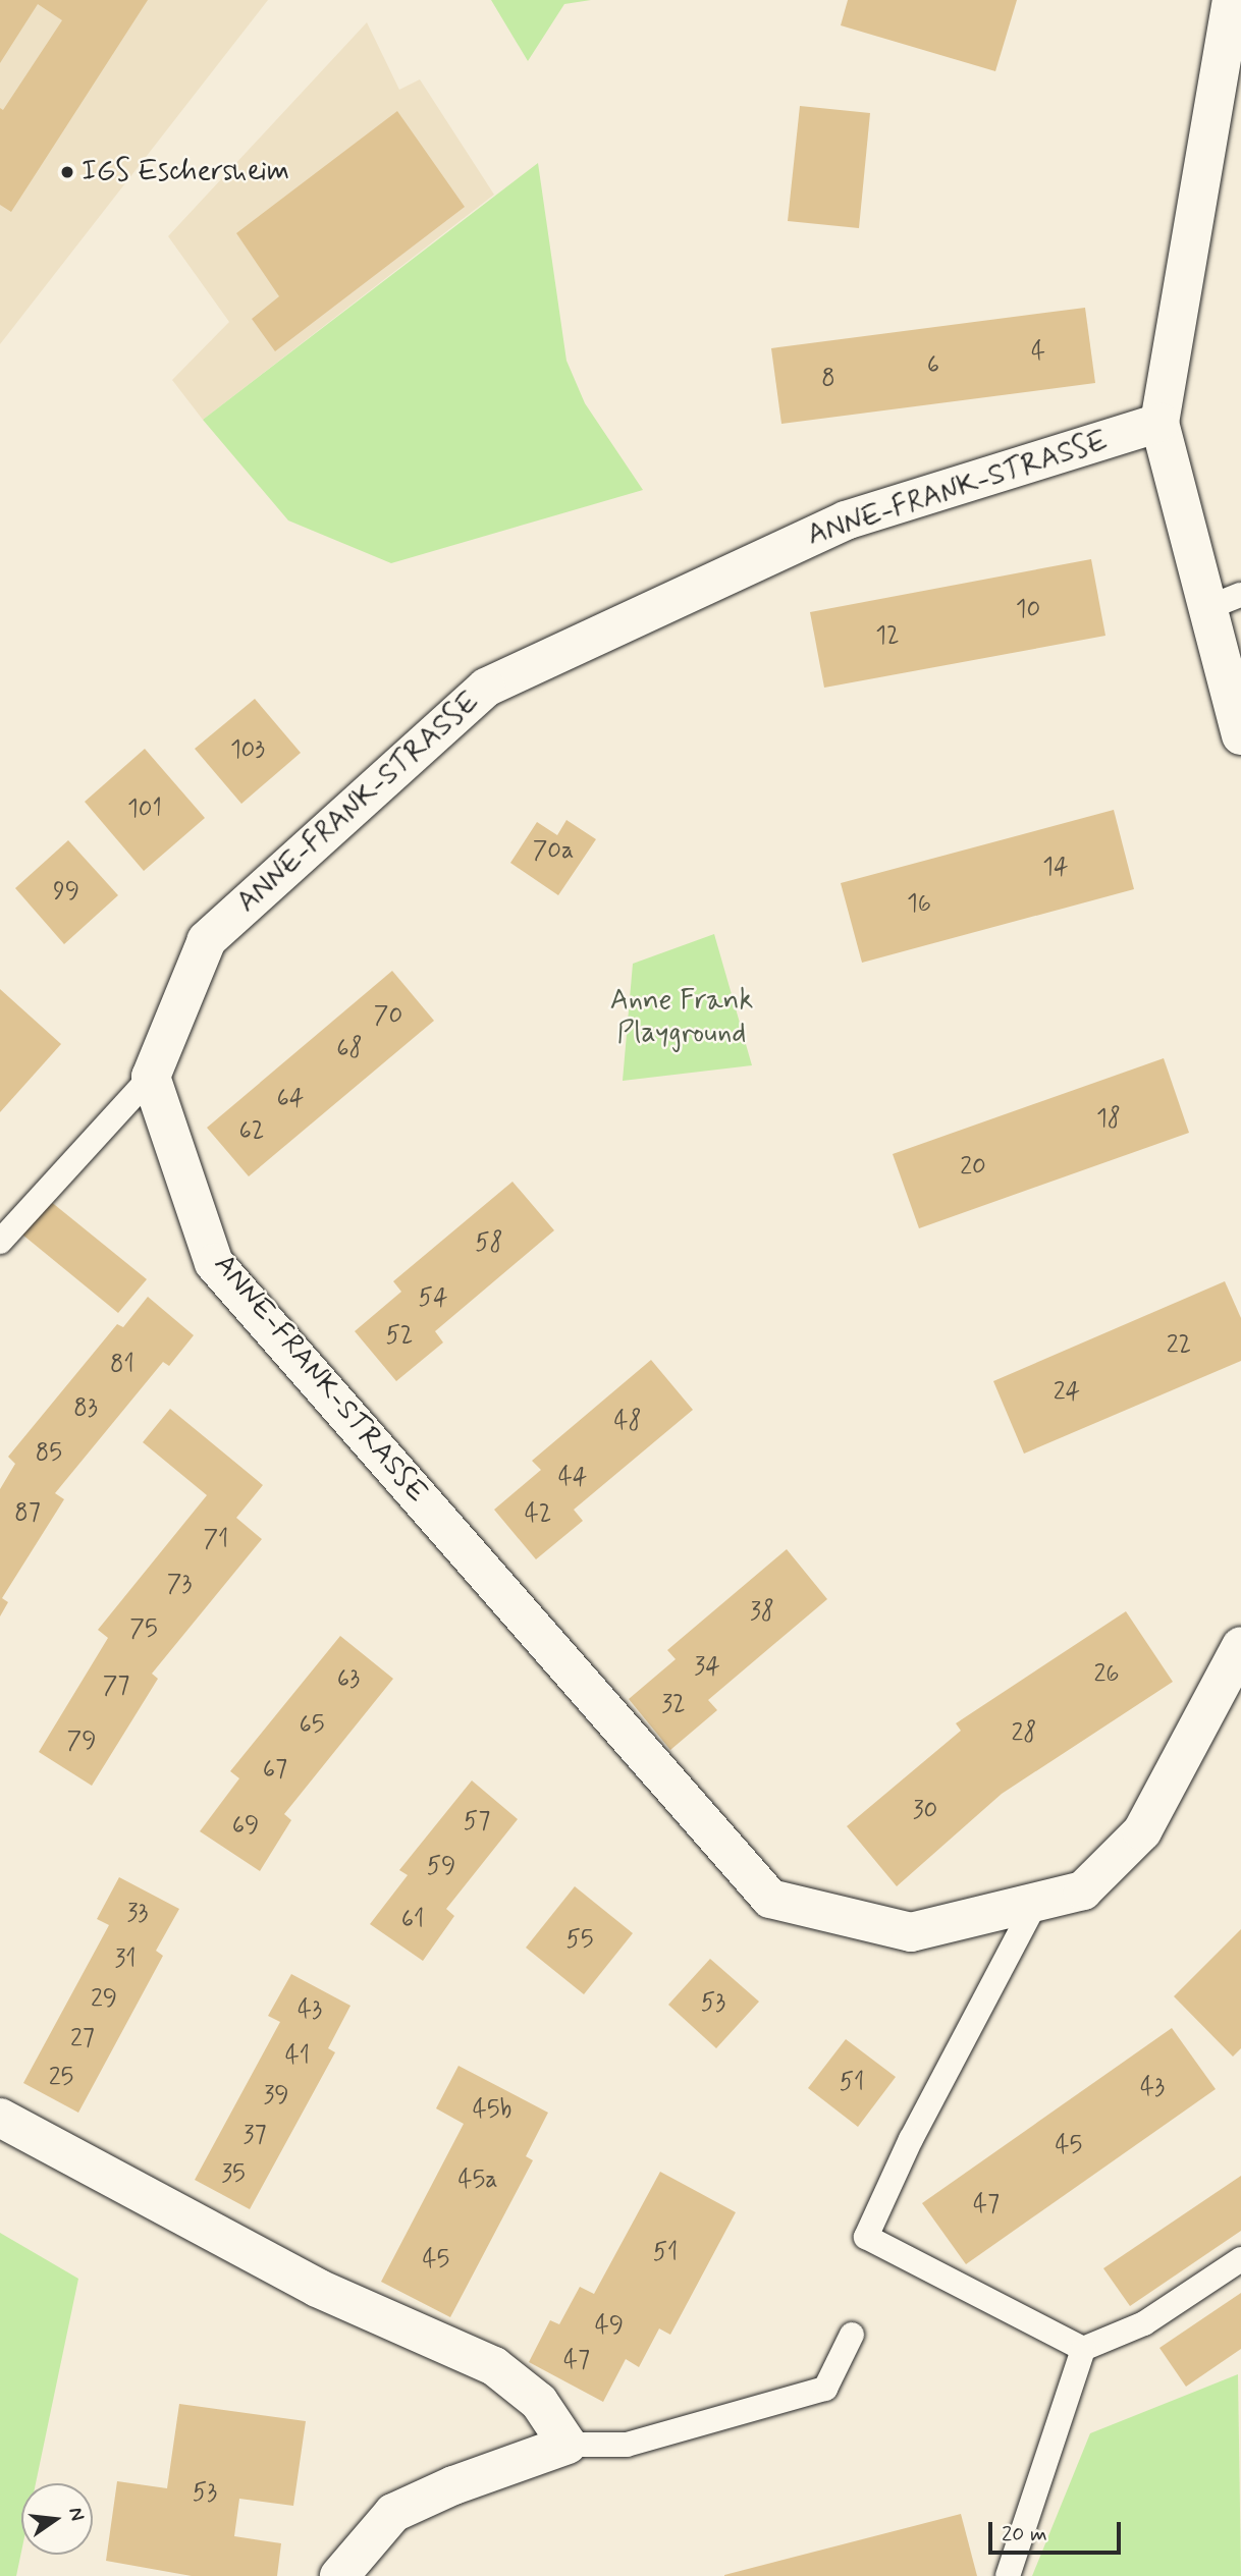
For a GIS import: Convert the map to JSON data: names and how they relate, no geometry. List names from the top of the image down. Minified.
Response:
{"streets":{"street":["ANNE-FRANK-STRASSE"]},"parks":["Anne Frank Playground"],"places":["IGS Eschersheim"],"house_numbers":["4","6","8","10","12","103","101","70a","14","99","16","70","68","64","18","62","20","58","54","52","22","81","24","83","48","85","44","87","42","71","73","38","75","34","26","63","77","32","65","28","79","67","30","57","69","59","33","61","55","31","29","53","43","27","41","25","51","43","39","45b","37","45","35","45a","47","51","45","49","47","53"],"scale_bar":"20 m","north":"right"}
